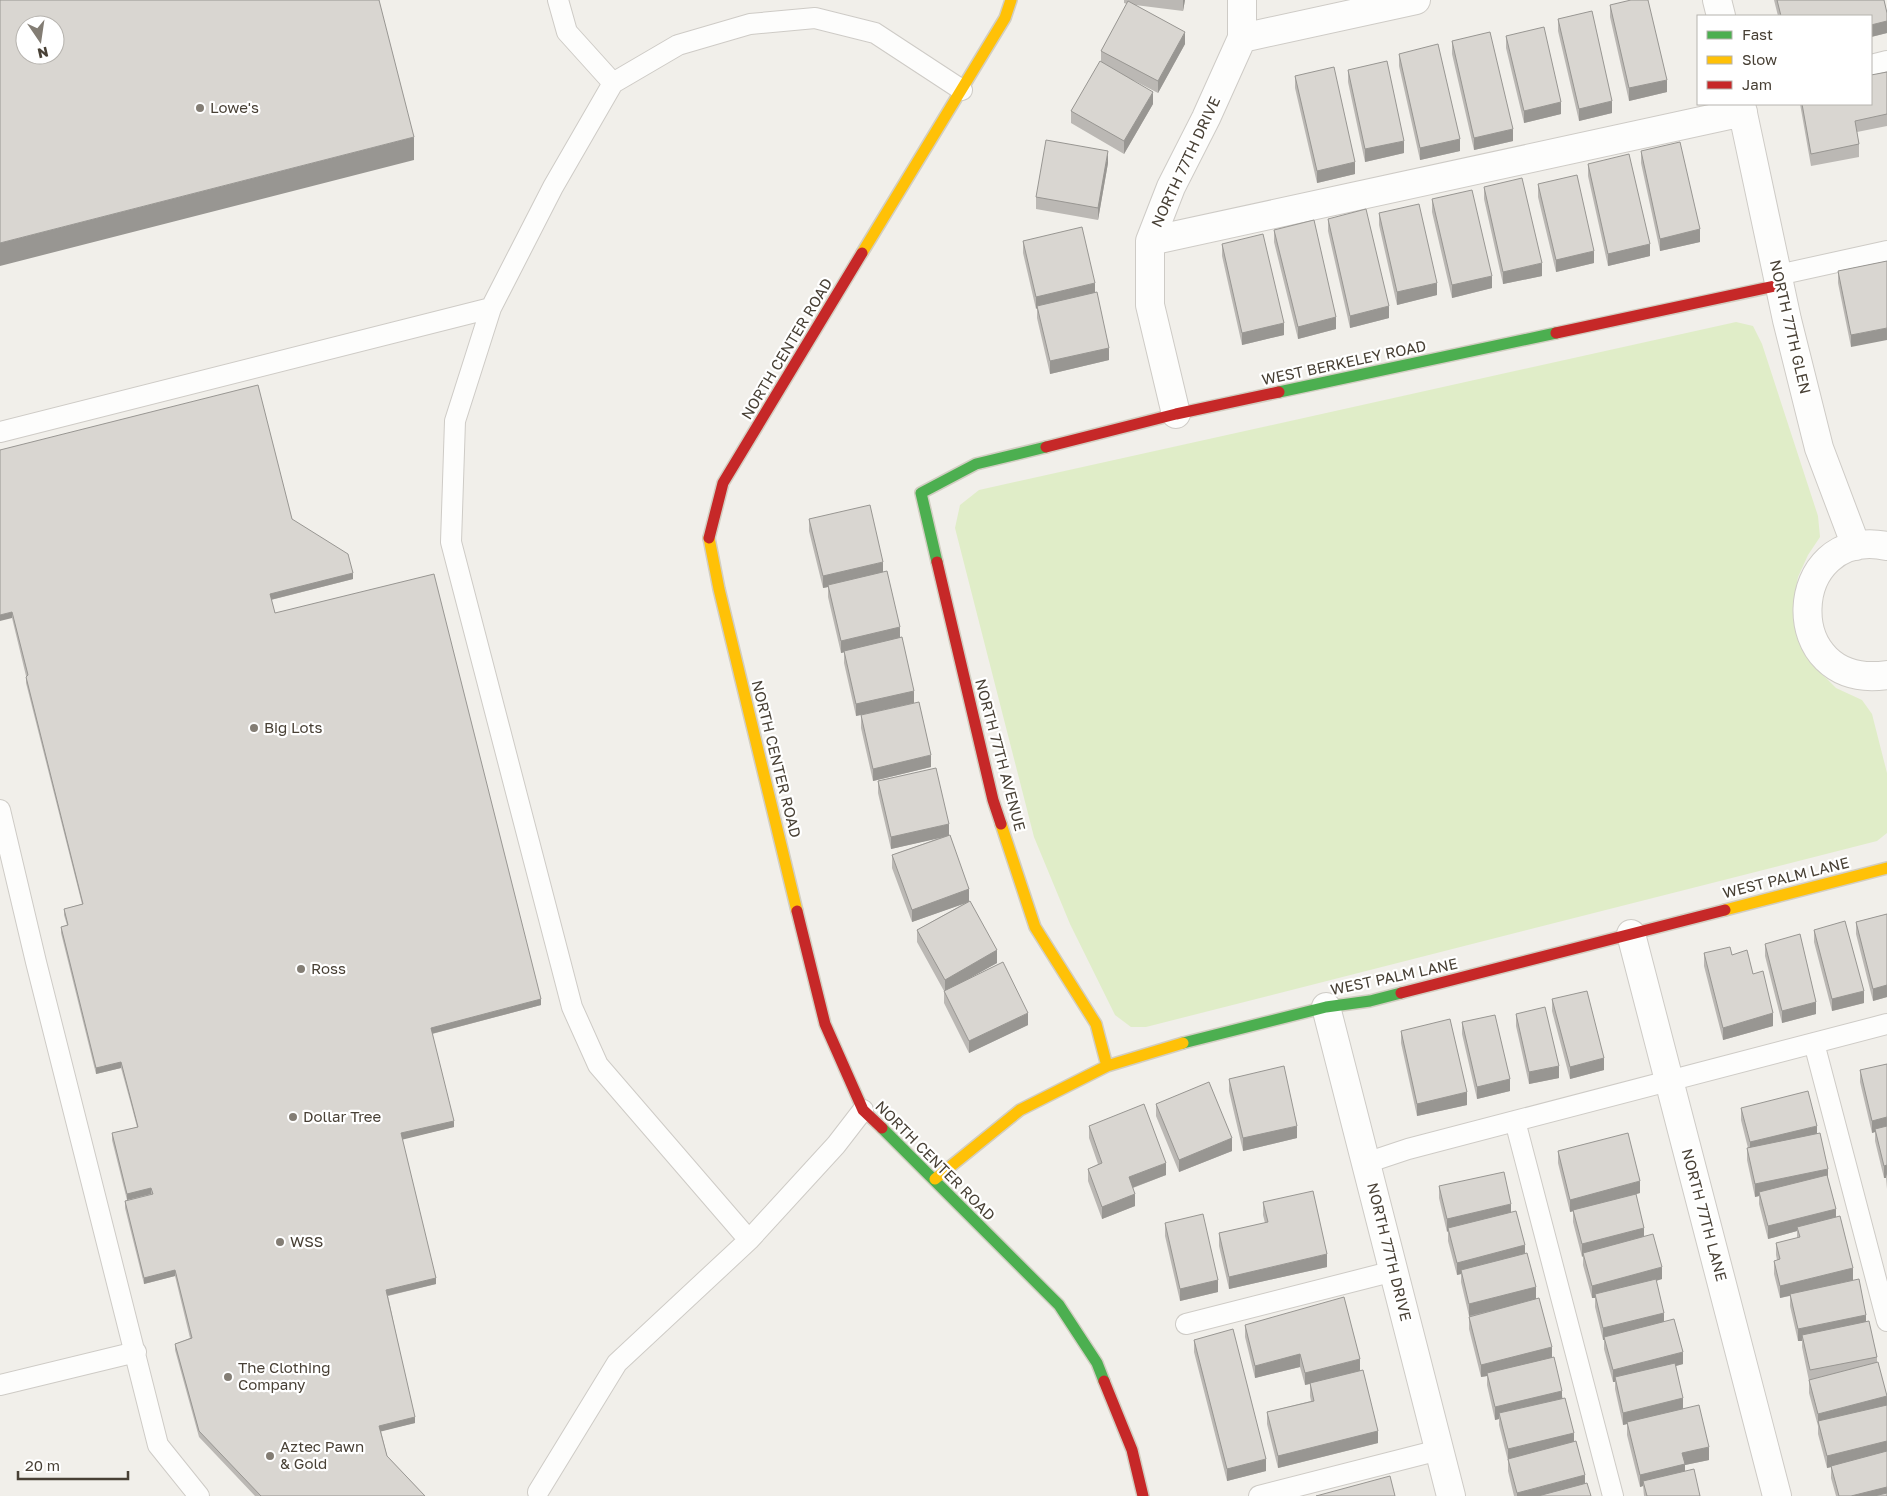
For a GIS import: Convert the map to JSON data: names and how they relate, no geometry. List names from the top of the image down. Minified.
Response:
{"streets":{"street":["NORTH 77TH DRIVE","NORTH 77TH GLEN","NORTH CENTER ROAD","WEST BERKELEY ROAD","NORTH 77TH AVENUE","WEST PALM LANE","NORTH 77TH LANE"]},"crossings":[["NORTH 77TH DRIVE","WEST BERKELEY ROAD"],["NORTH 77TH DRIVE","WEST PALM LANE"],["NORTH 77TH GLEN","WEST BERKELEY ROAD"],["NORTH CENTER ROAD","WEST PALM LANE"],["WEST BERKELEY ROAD","NORTH 77TH AVENUE"],["NORTH 77TH AVENUE","WEST PALM LANE"],["WEST PALM LANE","NORTH 77TH LANE"]],"places":["Lowe's","Big Lots","Ross","Dollar Tree","WSS","The Clothing Company","Aztec Pawn & Gold"],"legend":["Fast","Slow","Jam"],"scale_bar":"20 m","north":"bottom"}
